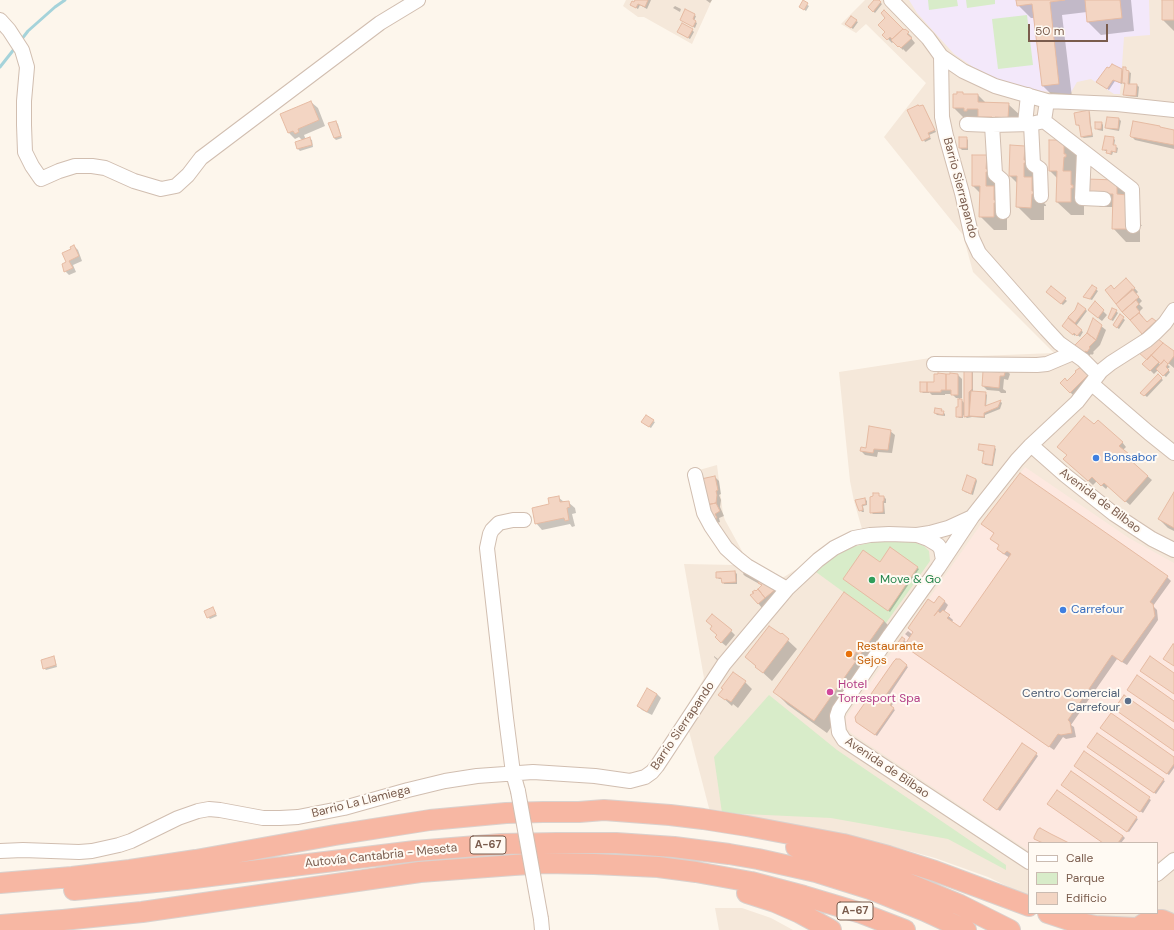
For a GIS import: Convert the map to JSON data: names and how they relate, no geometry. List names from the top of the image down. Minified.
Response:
{"streets":{"highway":["A-67","Autovía Cantabria - Meseta"],"street":["Barrio Sierrapando","Avenida de Bilbao","Barrio La Llamiega"]},"crossings":[["Barrio Sierrapando","Avenida de Bilbao"],["Barrio Sierrapando","Barrio La Llamiega"]],"places":["Bonsabor","Move & Go","Carrefour","Restaurante Sejos","Hotel Torresport Spa","Centro Comercial Carrefour"],"legend":["Calle","Parque","Edificio"],"scale_bar":"50 m"}
